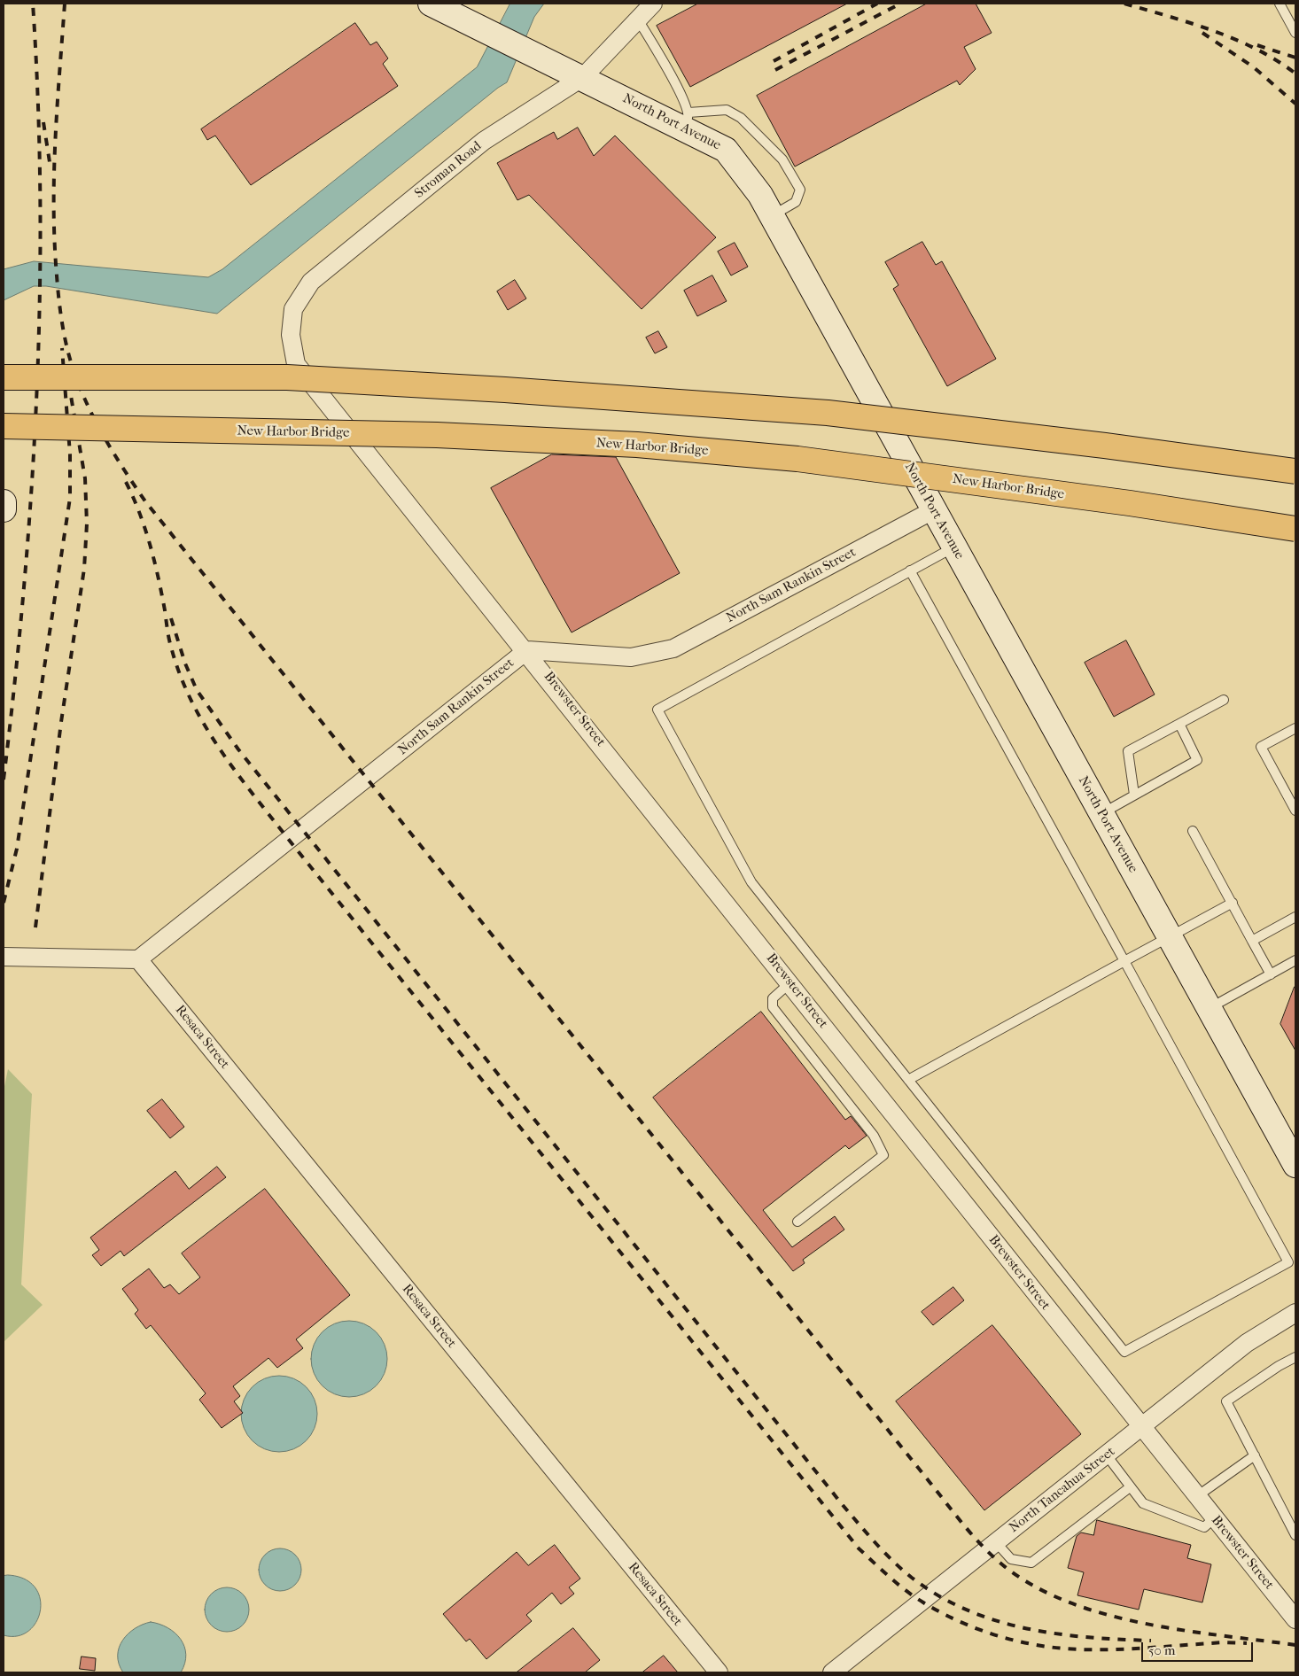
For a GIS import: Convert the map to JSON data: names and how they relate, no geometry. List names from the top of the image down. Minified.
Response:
{"streets":{"highway":["New Harbor Bridge"],"main road":["North Port Avenue"],"street":["Stroman Road","North Sam Rankin Street","Brewster Street","Resaca Street","North Tancahua Street"]},"crossings":[["North Port Avenue","Stroman Road"],["North Port Avenue","North Sam Rankin Street"],["Stroman Road","Brewster Street"],["North Sam Rankin Street","Brewster Street"],["North Sam Rankin Street","Resaca Street"],["Brewster Street","North Tancahua Street"]],"scale_bar":"50 m"}
